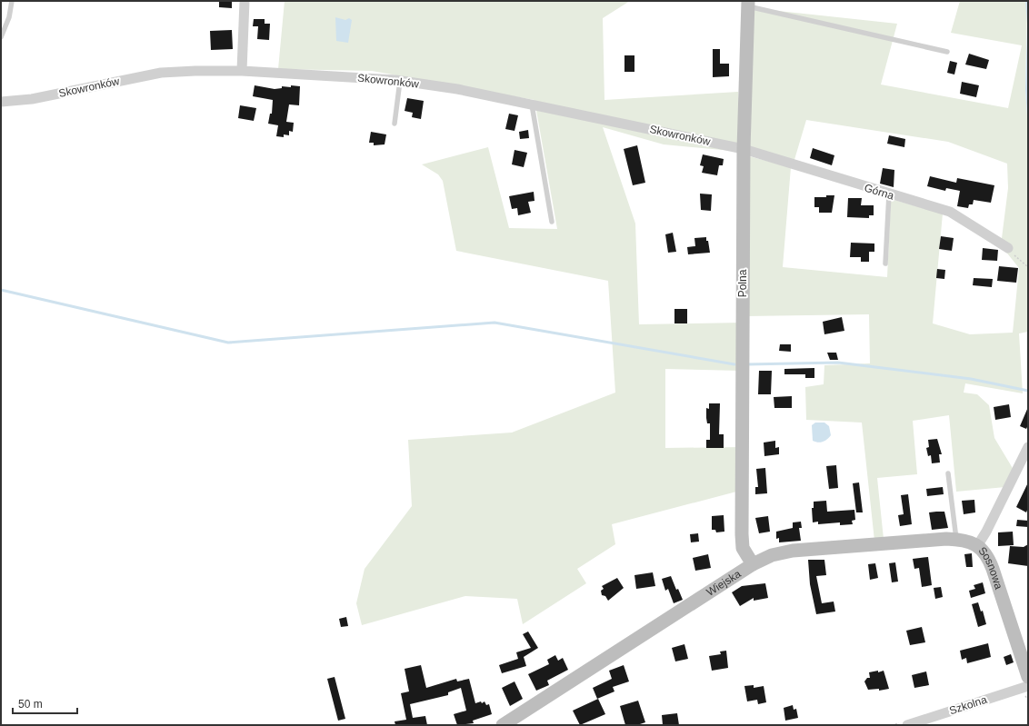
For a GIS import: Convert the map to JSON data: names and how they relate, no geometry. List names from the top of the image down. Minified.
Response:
{"streets":{"street":["Skowronków","Górna","Polna","Sosnowa","Wiejska","Szkolna"]},"crossings":[["Skowronków","Górna"],["Skowronków","Polna"],["Górna","Polna"],["Polna","Wiejska"],["Sosnowa","Wiejska"]],"scale_bar":"50 m"}
